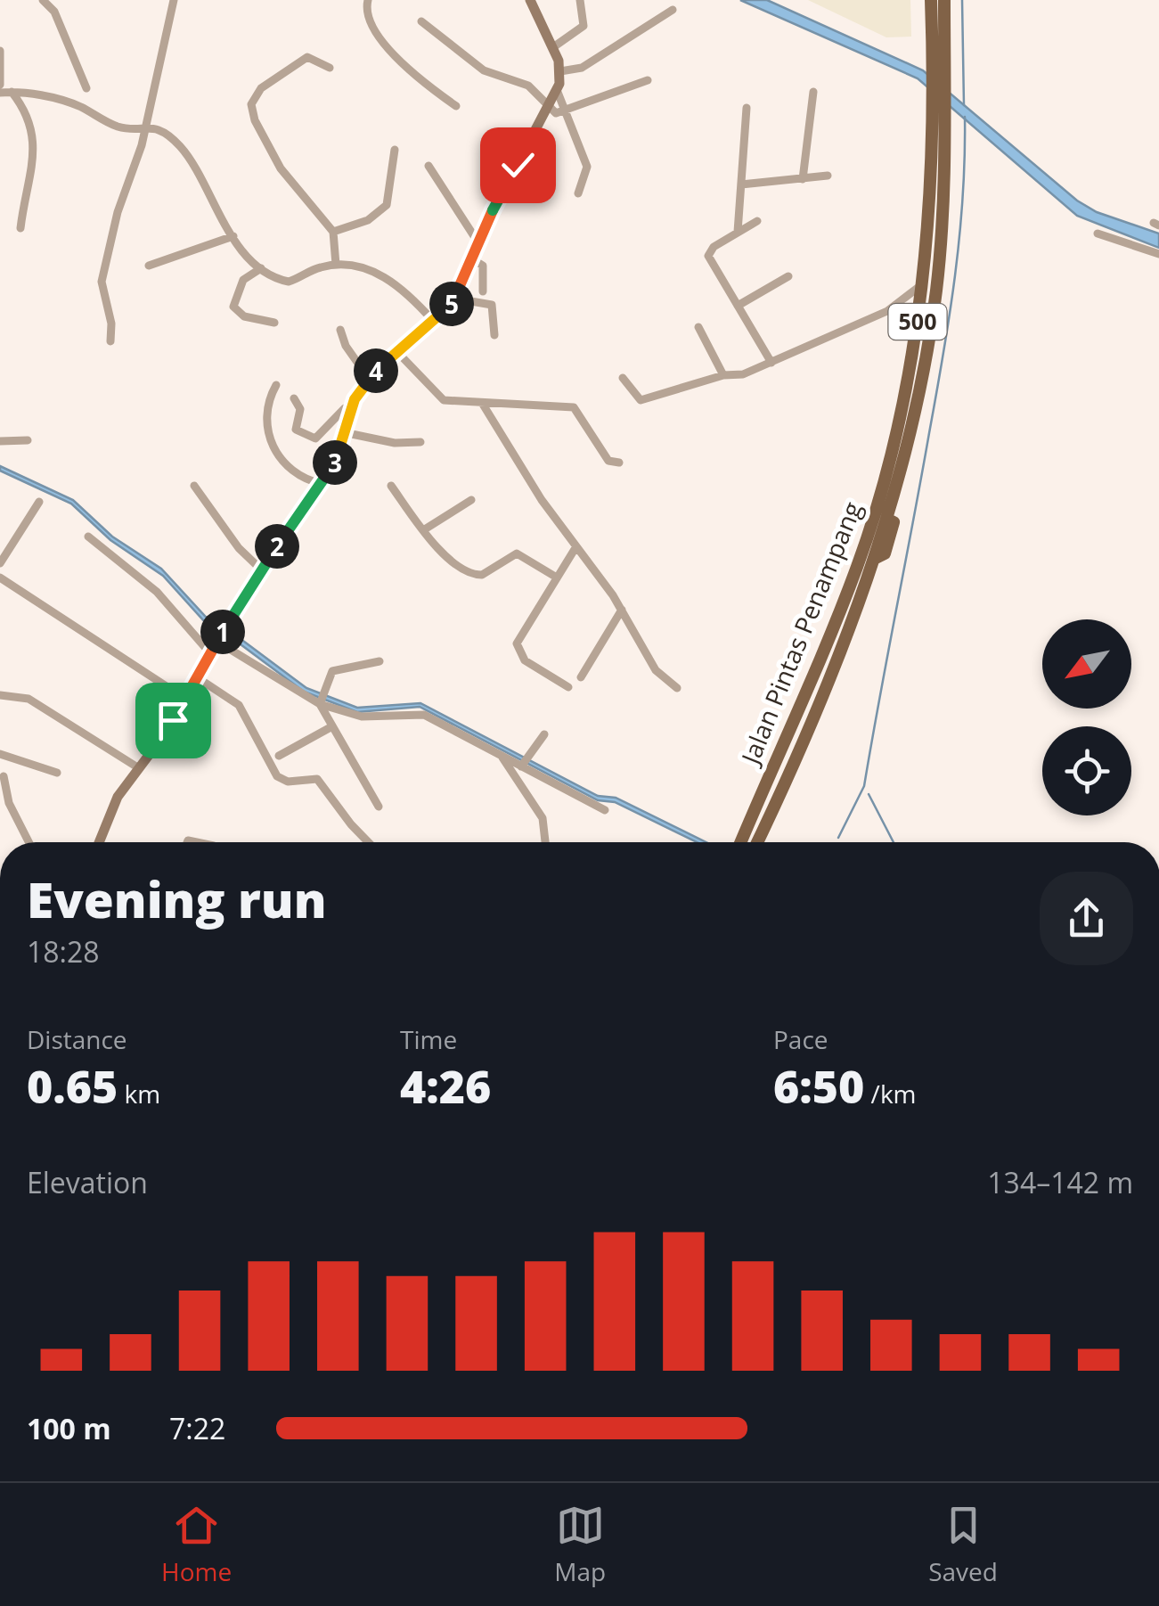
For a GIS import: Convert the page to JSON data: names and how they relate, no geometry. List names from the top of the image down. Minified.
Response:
{"streets":{"main road":["500","Jalan Pintas Penampang"]},"north":"bottom left","page":{"pins":["5","4","3","2","1"],"heading":["Evening run","18:28"],"stats":[["Distance","0.65 km"],["Time","4:26"],["Pace","6:50 /km"]],"chart":["Elevation","134–142 m"],"list":[{"name":"100 m","note":"7:22"}],"tabs":["Home","Map","Saved"]}}
